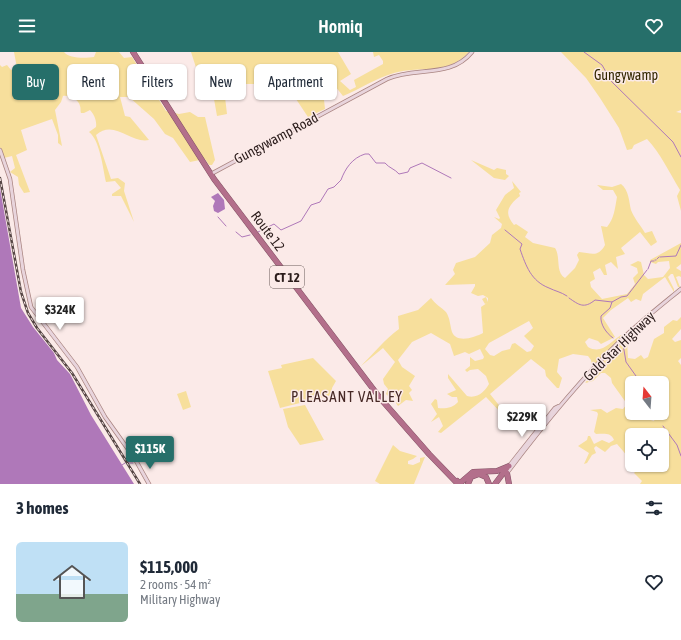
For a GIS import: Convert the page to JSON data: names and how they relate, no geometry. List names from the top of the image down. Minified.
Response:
{"streets":{"highway":["Route 12","CT 12"],"street":["Gungywamp Road","Gold Star Highway"]},"crossings":[["Gungywamp Road","Route 12"]],"districts":["PLEASANT VALLEY"],"parks":["Gungywamp"],"north":"top","page":{"header":"Homiq","chip":["Buy","Rent","Filters","New","Apartment"],"price":["$324K","$229K","$115K"],"heading":"3 homes","list":[{"name":"$115,000","note":"2 rooms · 54 m² · Military Highway"}]}}
